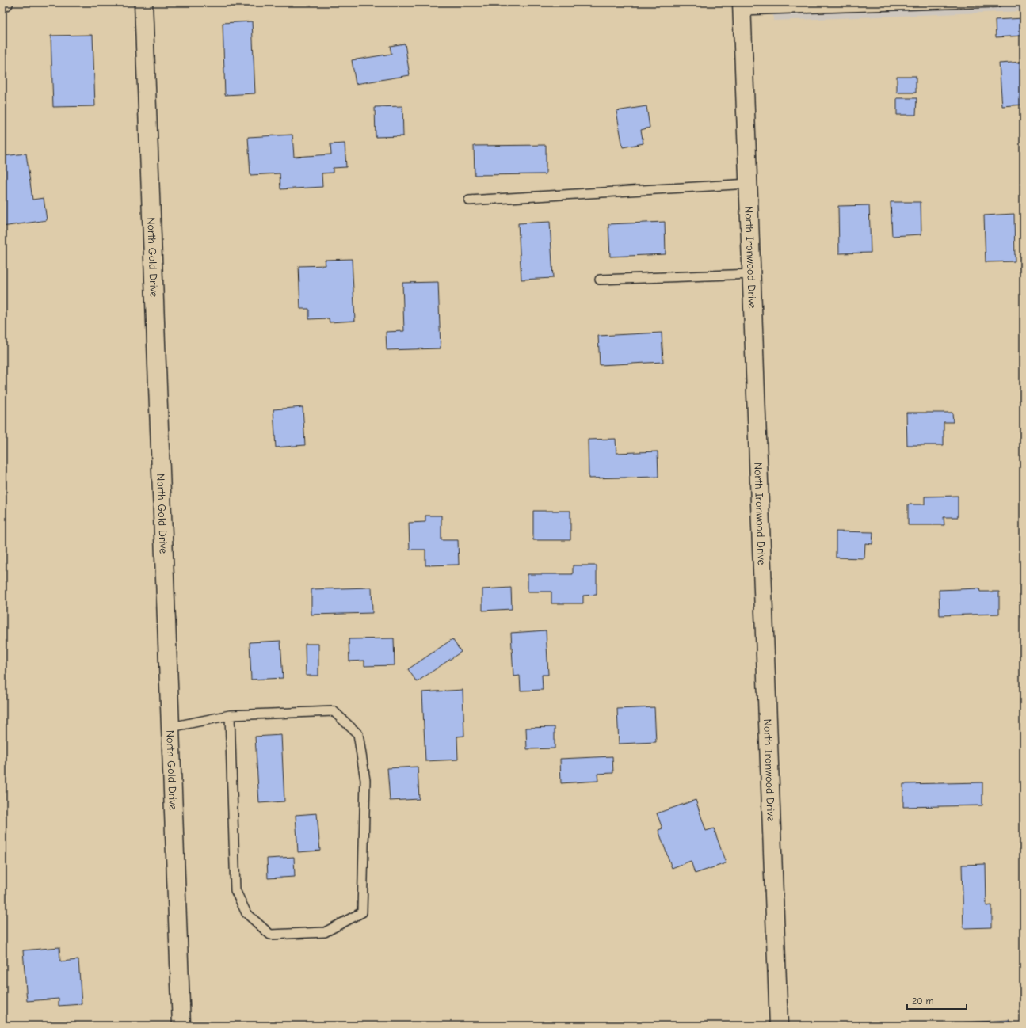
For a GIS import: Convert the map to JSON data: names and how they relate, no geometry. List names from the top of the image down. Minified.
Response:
{"streets":{"street":["North Gold Drive","North Ironwood Drive"]},"scale_bar":"20 m"}
